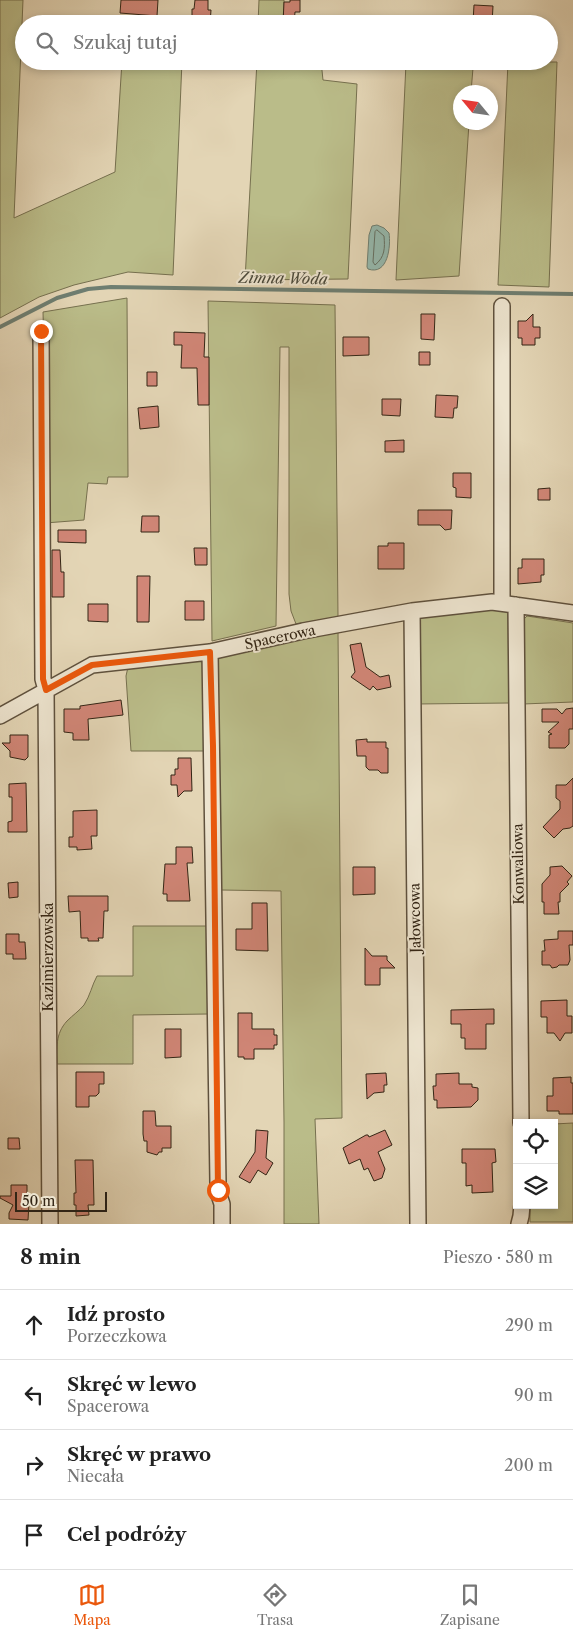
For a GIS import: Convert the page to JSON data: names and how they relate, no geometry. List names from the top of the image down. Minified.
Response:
{"streets":{"street":["Spacerowa","Konwaliowa","Jałowcowa","Kazimierzowska"]},"crossings":[["Spacerowa","Konwaliowa"],["Spacerowa","Jałowcowa"],["Spacerowa","Kazimierzowska"]],"water":["Zimna Woda"],"scale_bar":"50 m","north":"top left","page":{"search":"Szukaj tutaj","scale":"50 m","heading":["8 min","Pieszo · 580 m"],"list":[["Idź prosto","Porzeczkowa","290 m"],["Skręć w lewo","Spacerowa","90 m"],["Skręć w prawo","Niecała","200 m"],"Cel podróży"],"nav":["Mapa","Trasa","Zapisane"]}}
